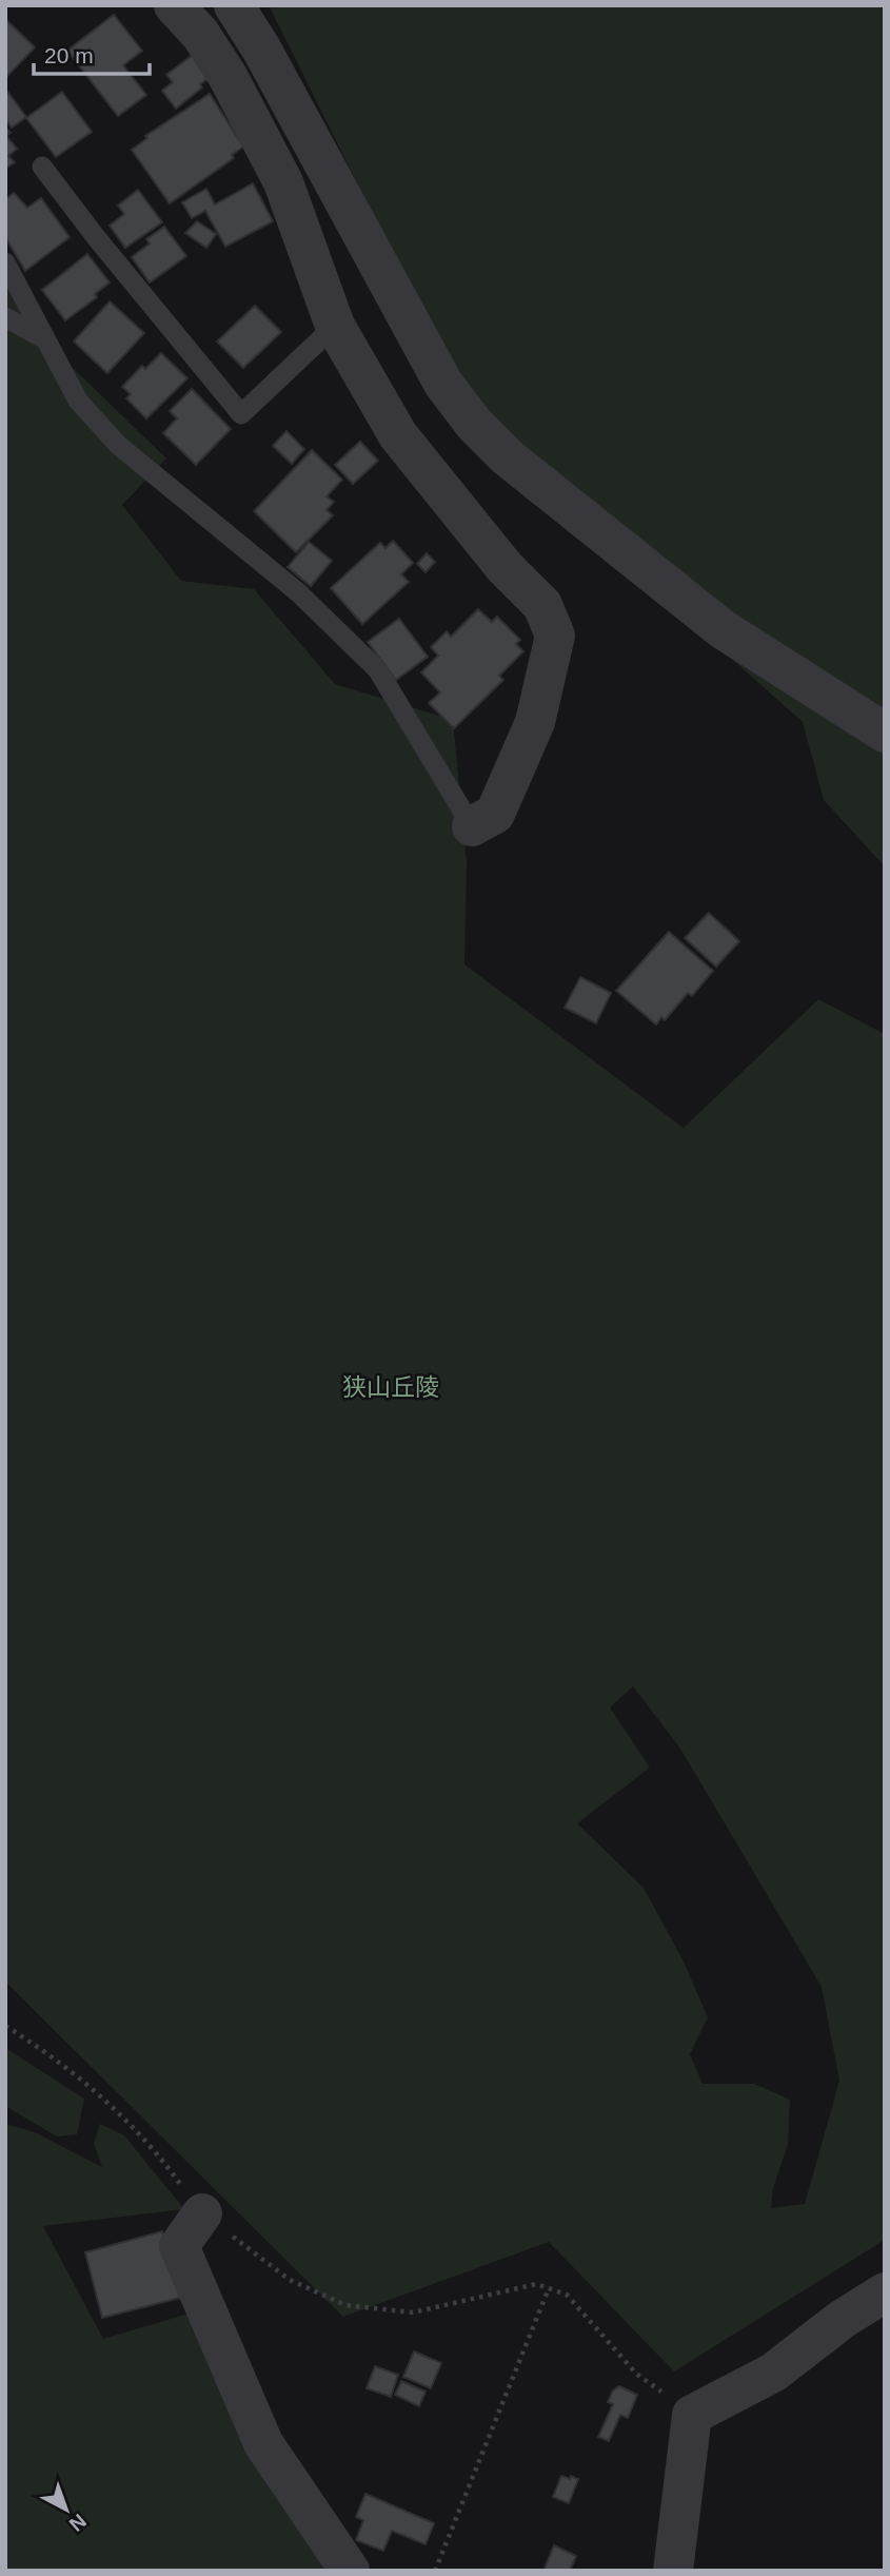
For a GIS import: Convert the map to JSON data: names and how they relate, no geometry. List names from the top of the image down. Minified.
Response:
{"parks":["狭山丘陵"],"scale_bar":"20 m","north":"bottom right"}
